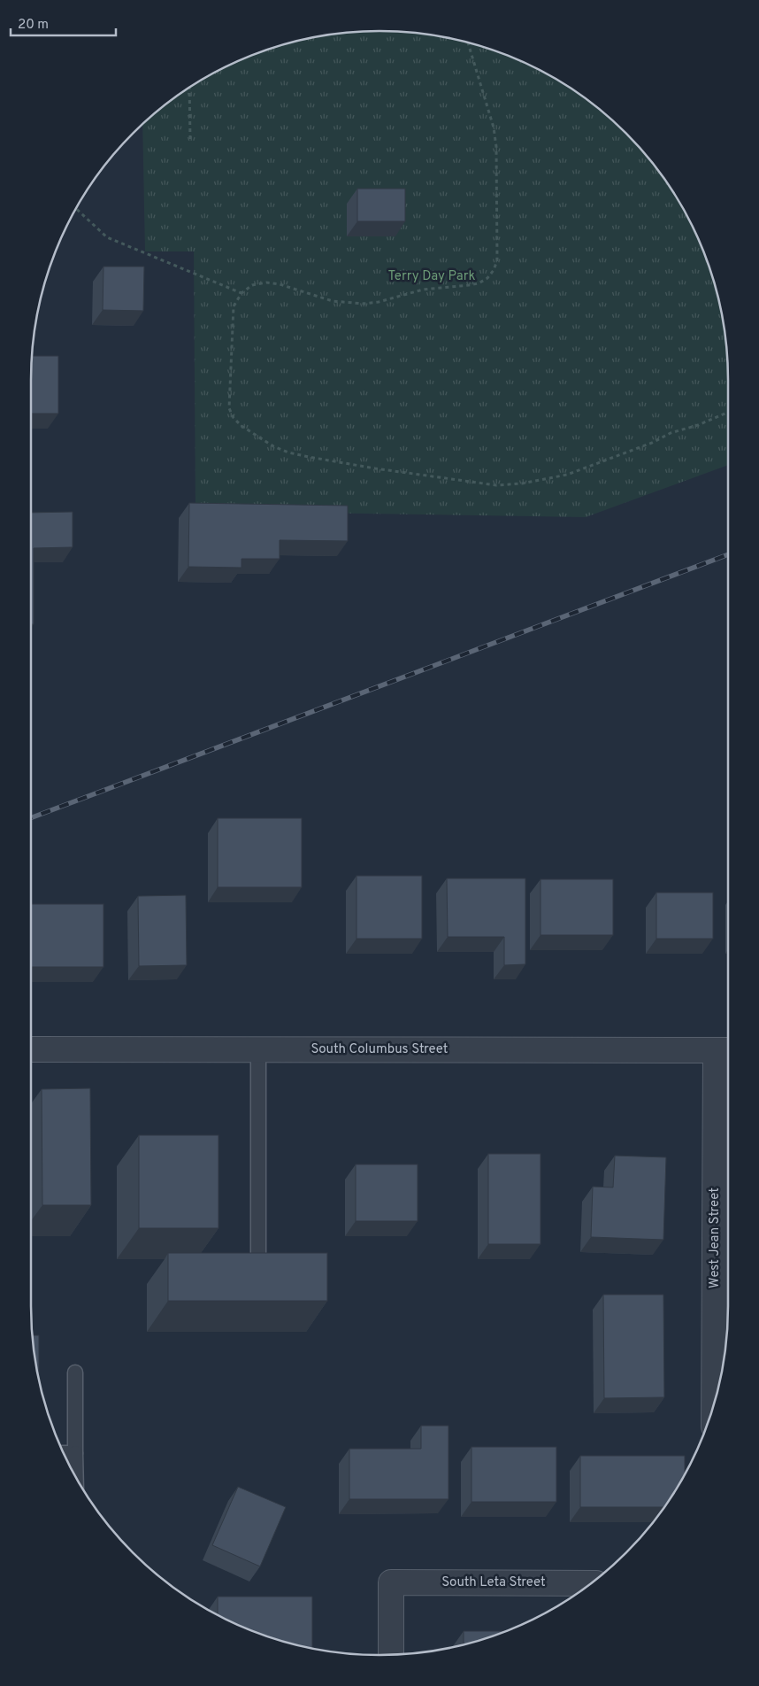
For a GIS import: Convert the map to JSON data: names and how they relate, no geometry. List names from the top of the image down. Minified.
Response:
{"streets":{"street":["South Columbus Street","West Jean Street","South Leta Street"]},"crossings":[["South Columbus Street","West Jean Street"]],"parks":["Terry Day Park"],"scale_bar":"20 m"}
